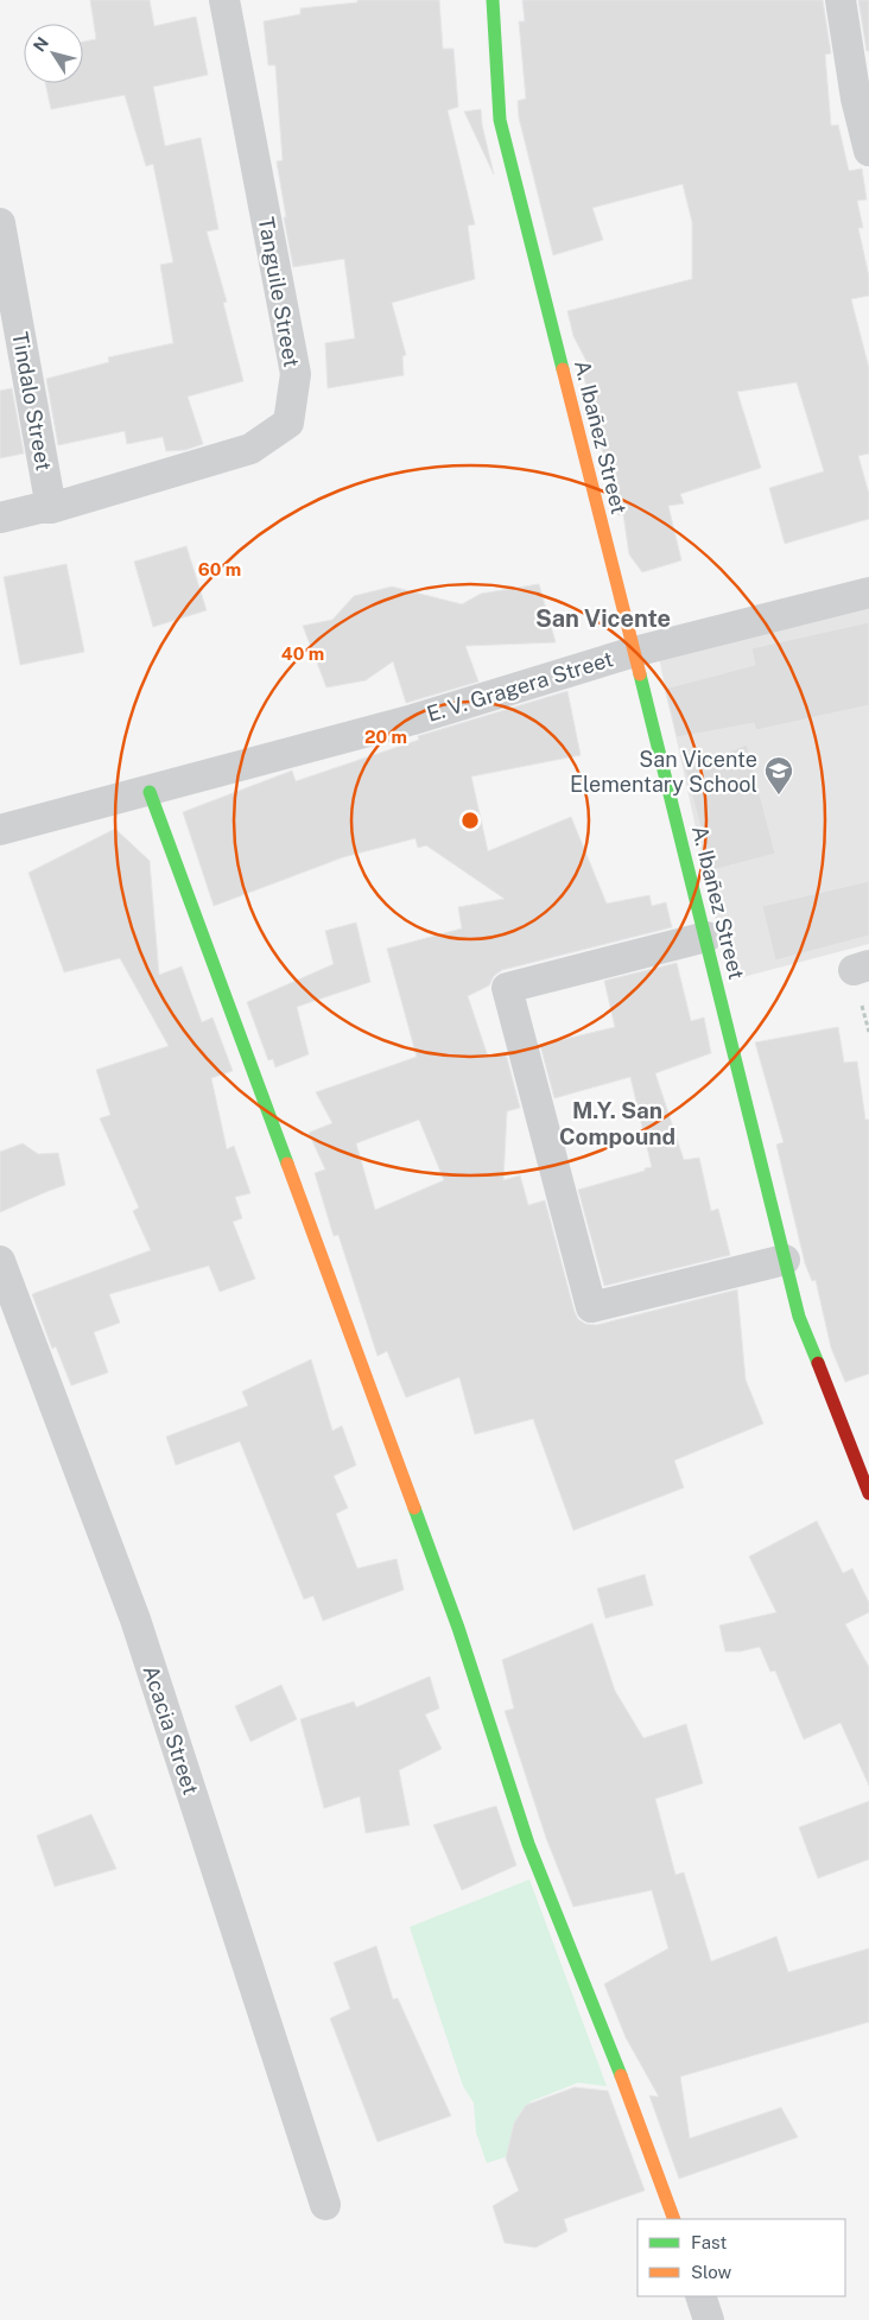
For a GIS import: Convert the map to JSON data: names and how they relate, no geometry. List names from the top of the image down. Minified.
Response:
{"streets":{"street":["Tanguile Street","Tindalo Street","A. Ibañez Street","E. V. Gragera Street","Acacia Street"]},"crossings":[["Tanguile Street","Tindalo Street"],["A. Ibañez Street","E. V. Gragera Street"]],"districts":["San Vicente","M.Y. San Compound"],"places":{"school or university":["San Vicente Elementary School"]},"legend":["Fast","Slow"],"north":"top left","rings":["60 m","40 m","20 m"]}
